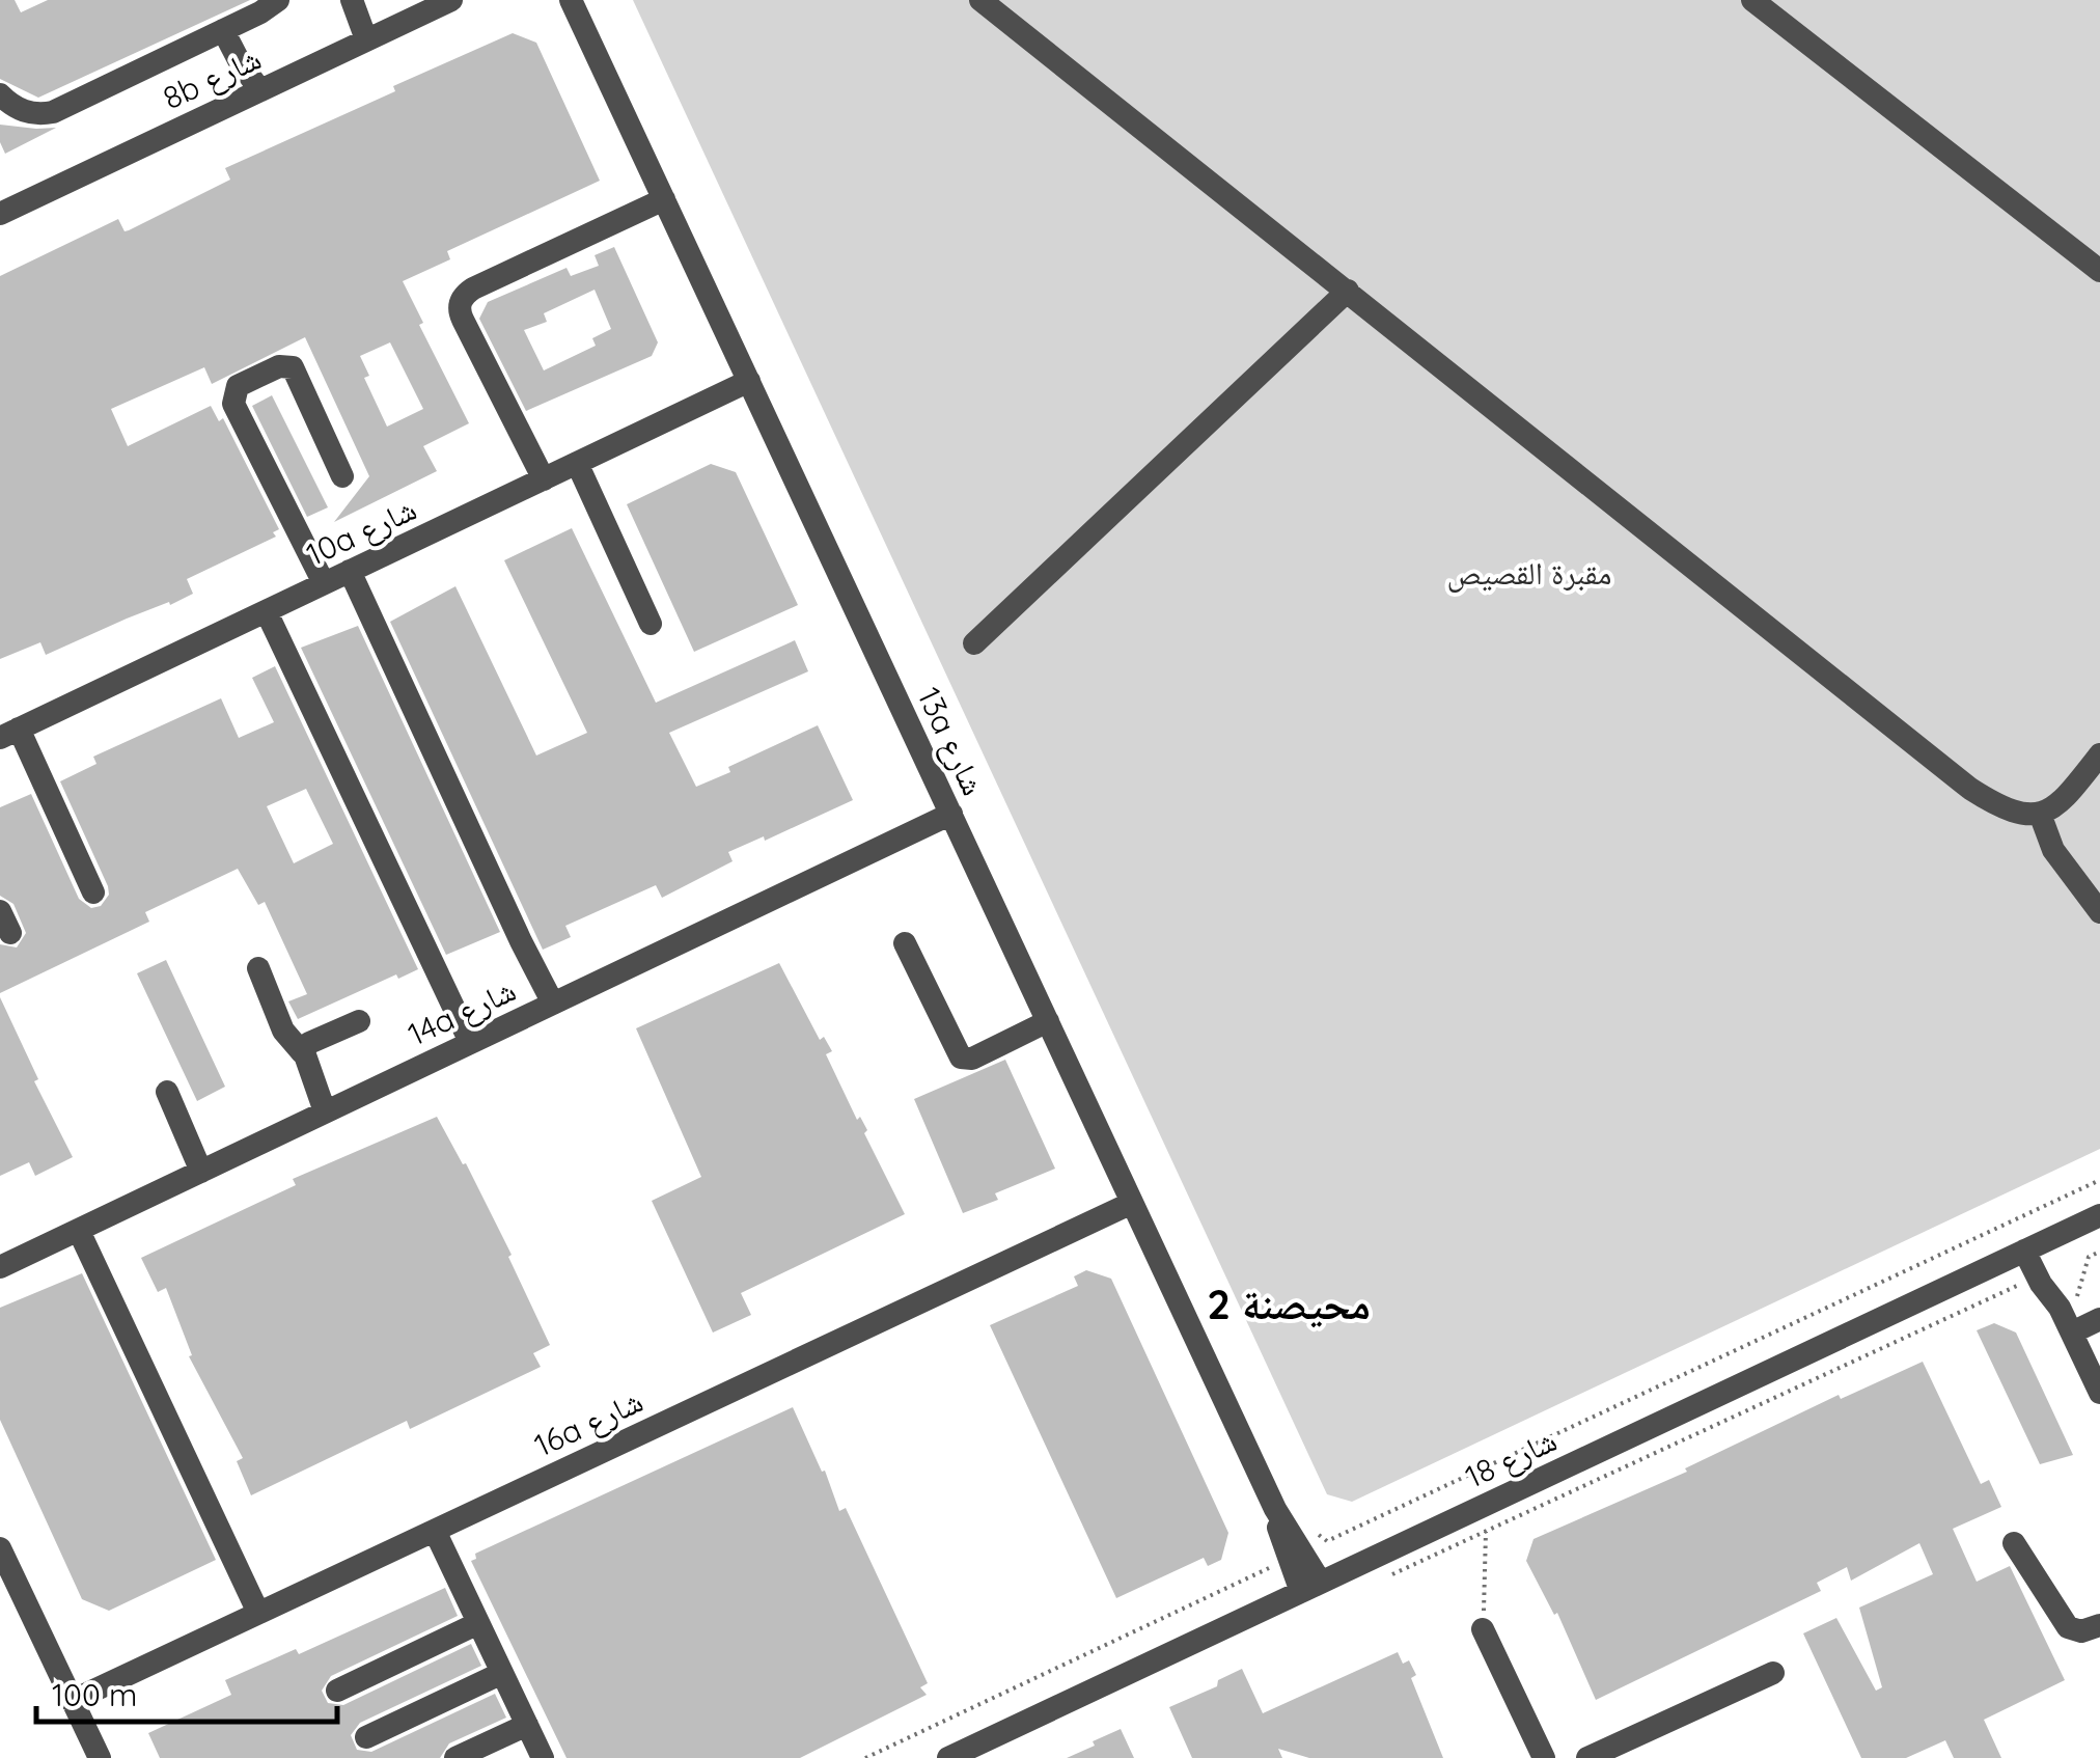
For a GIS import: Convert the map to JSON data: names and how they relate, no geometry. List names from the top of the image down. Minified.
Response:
{"streets":{"street":["8b شارع","10a شارع","13a شارع","14a شارع","16a شارع","شارع 18"]},"crossings":[["10a شارع","13a شارع"],["13a شارع","14a شارع"],["13a شارع","16a شارع"],["13a شارع","شارع 18"]],"districts":["محيصنة 2"],"parks":["مقبرة القصيص"],"scale_bar":"100 m"}
